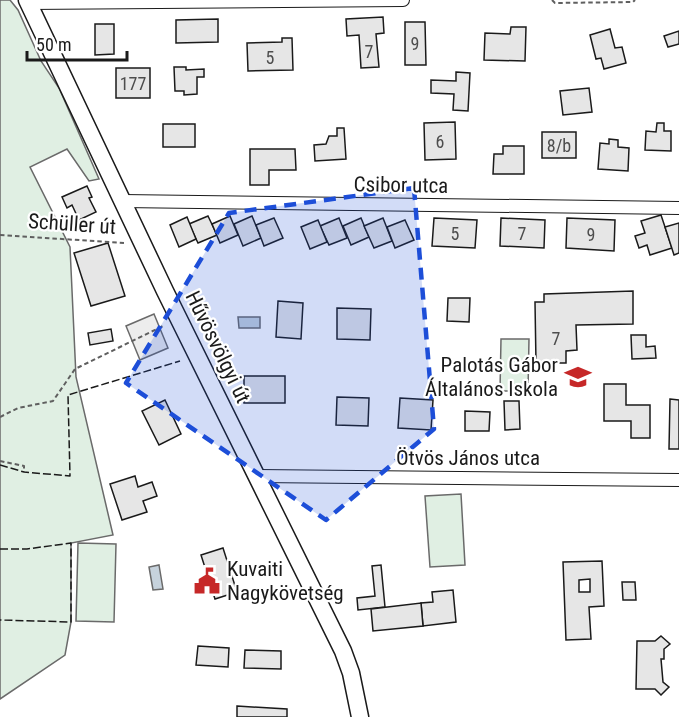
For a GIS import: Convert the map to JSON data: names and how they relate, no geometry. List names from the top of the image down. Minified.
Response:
{"streets":{"main road":["Hűvösvölgyi út"],"street":["Csibor utca","Ötvös János utca"],"path":["Schüller út"]},"crossings":[["Csibor utca","Hűvösvölgyi út"],["Schüller út","Hűvösvölgyi út"],["Hűvösvölgyi út","Ötvös János utca"]],"places":{"school or university":["Palotás Gábor Általános Iskola"],"public building":["Kuvaiti Nagykövetség"]},"house_numbers":["9","7","5","177","6","8/b","5","7","9","7"],"scale_bar":"50 m"}
